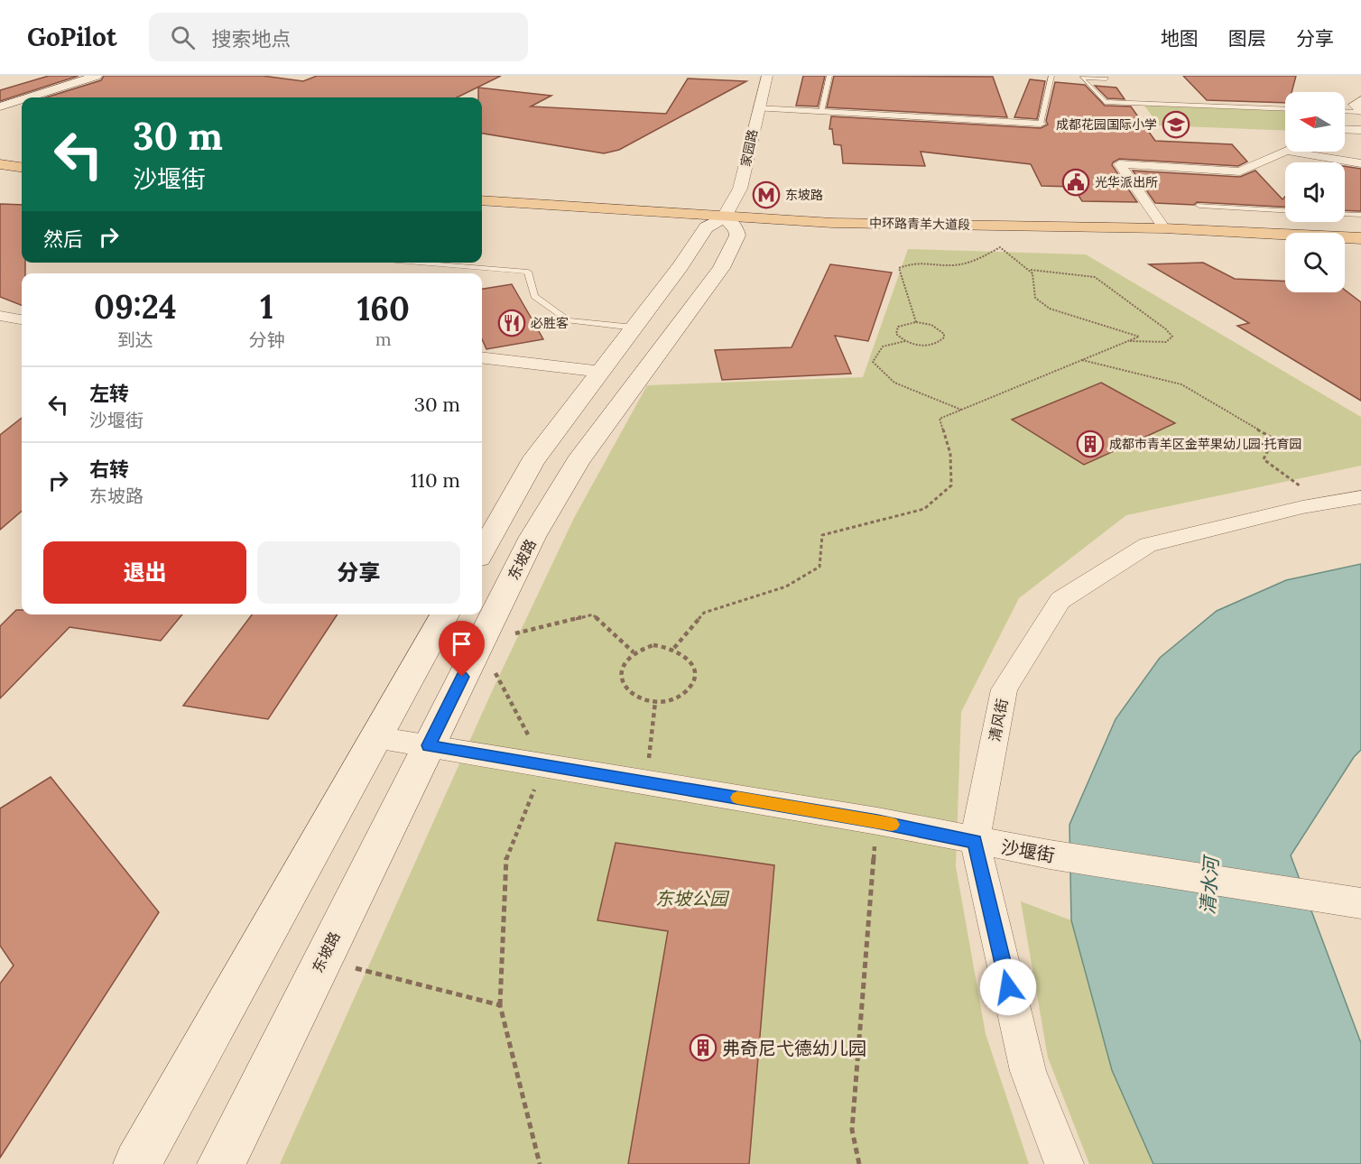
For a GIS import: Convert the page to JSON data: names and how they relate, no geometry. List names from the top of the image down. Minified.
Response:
{"streets":{"main road":["家园路","中环路青羊大道段","东坡路"],"street":["清风街","沙堰街"]},"crossings":[["家园路","中环路青羊大道段"],["家园路","东坡路"],["中环路青羊大道段","东坡路"],["东坡路","沙堰街"],["清风街","沙堰街"]],"water":["清水河"],"parks":["东坡公园"],"places":{"school or university":["成都花园国际小学"],"public building":["光华派出所"],"metro station":["东坡路"],"restaurant":["必胜客"],"building":["成都市青羊区金苹果幼儿园·托育园","弗奇尼弋德幼儿园"]},"north":"left","page":{"header":"GoPilot","search":"搜索地点","nav":["地图","图层","分享"],"turn":["30 m","沙堰街"],"then":"然后","eta":["09:24","到达","1","分钟","160","m"],"list":[{"name":"左转","note":"沙堰街","value":"30 m"},{"name":"右转","note":"东坡路","value":"110 m"}],"buttons":["退出","分享"]}}
